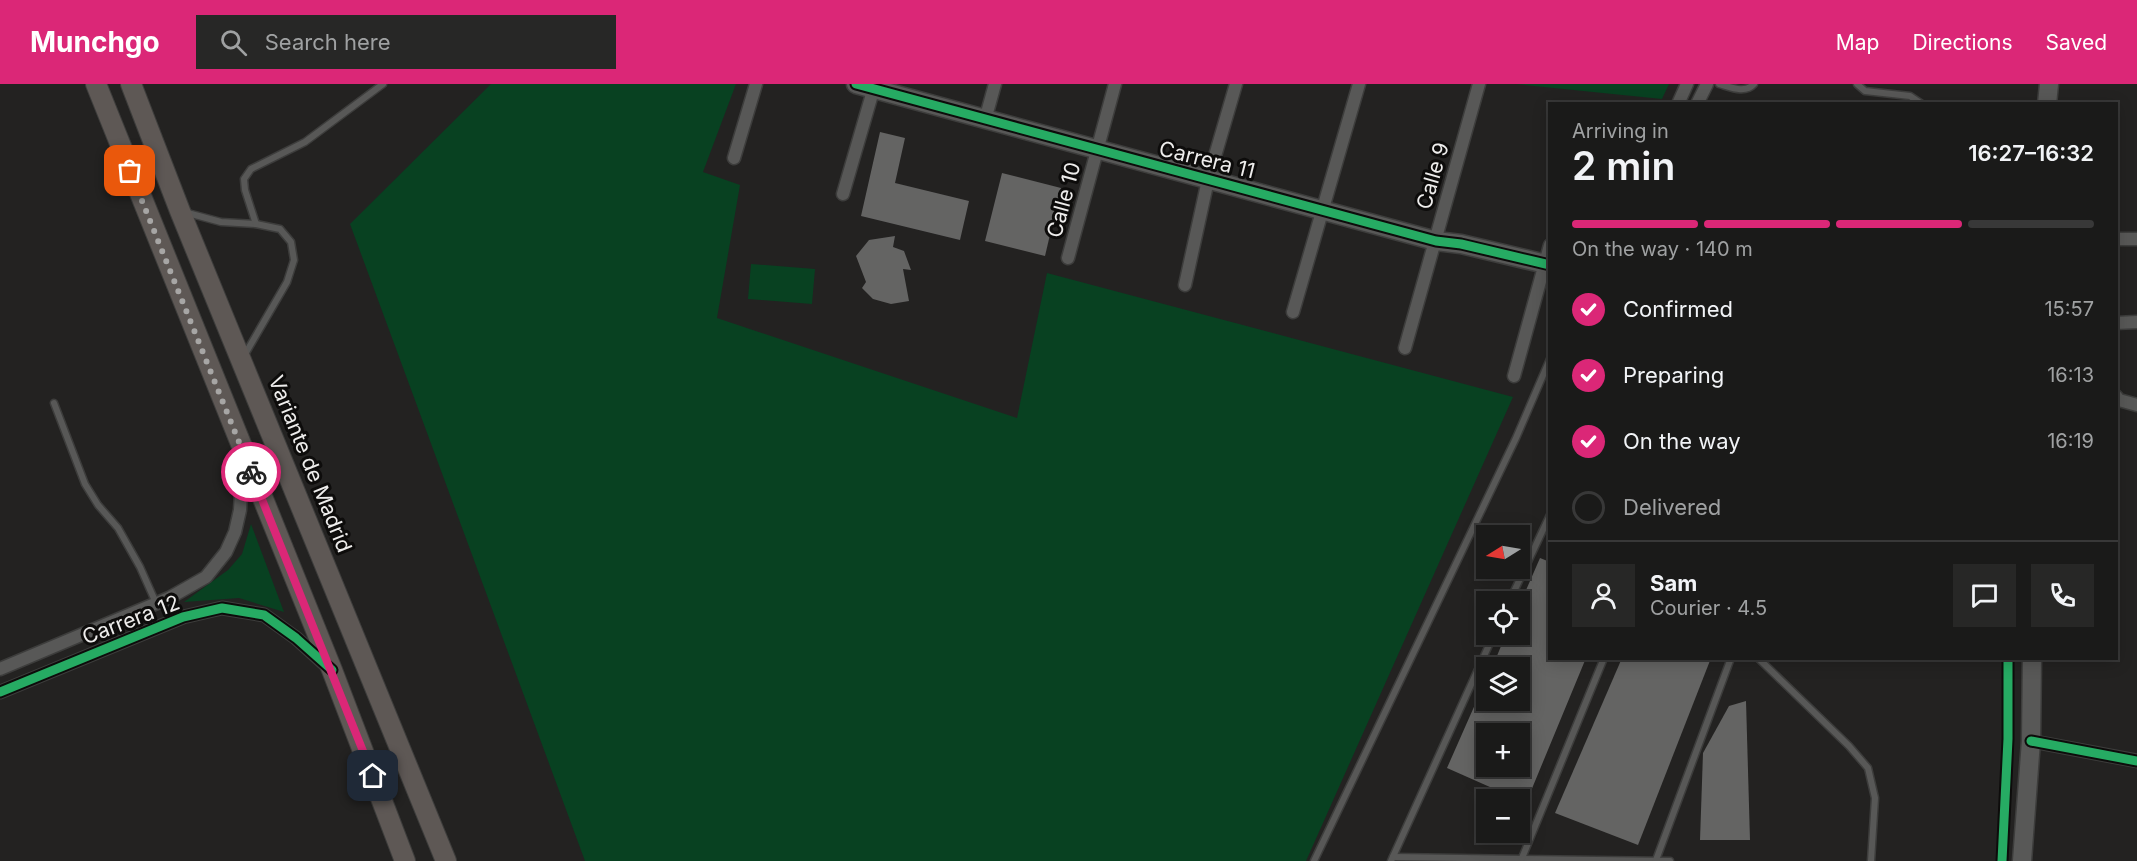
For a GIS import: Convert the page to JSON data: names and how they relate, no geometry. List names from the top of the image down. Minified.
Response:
{"streets":{"main road":["Variante de Madrid"],"street":["Carrera 11","Calle 9","Calle 10","Carrera 12"]},"crossings":[["Carrera 11","Calle 9"],["Carrera 11","Calle 10"]],"north":"left","page":{"header":"Munchgo","search":"Search here","nav":["Map","Directions","Saved"],"heading":["2 min","Arriving in","16:27–16:32"],"panel":["Sam","Courier · 4.5"],"bar":"On the way · 140 m","list":[["Confirmed","15:57"],["Preparing","16:13"],["On the way","16:19"],"Delivered"],"map_buttons":["+","−"]}}
